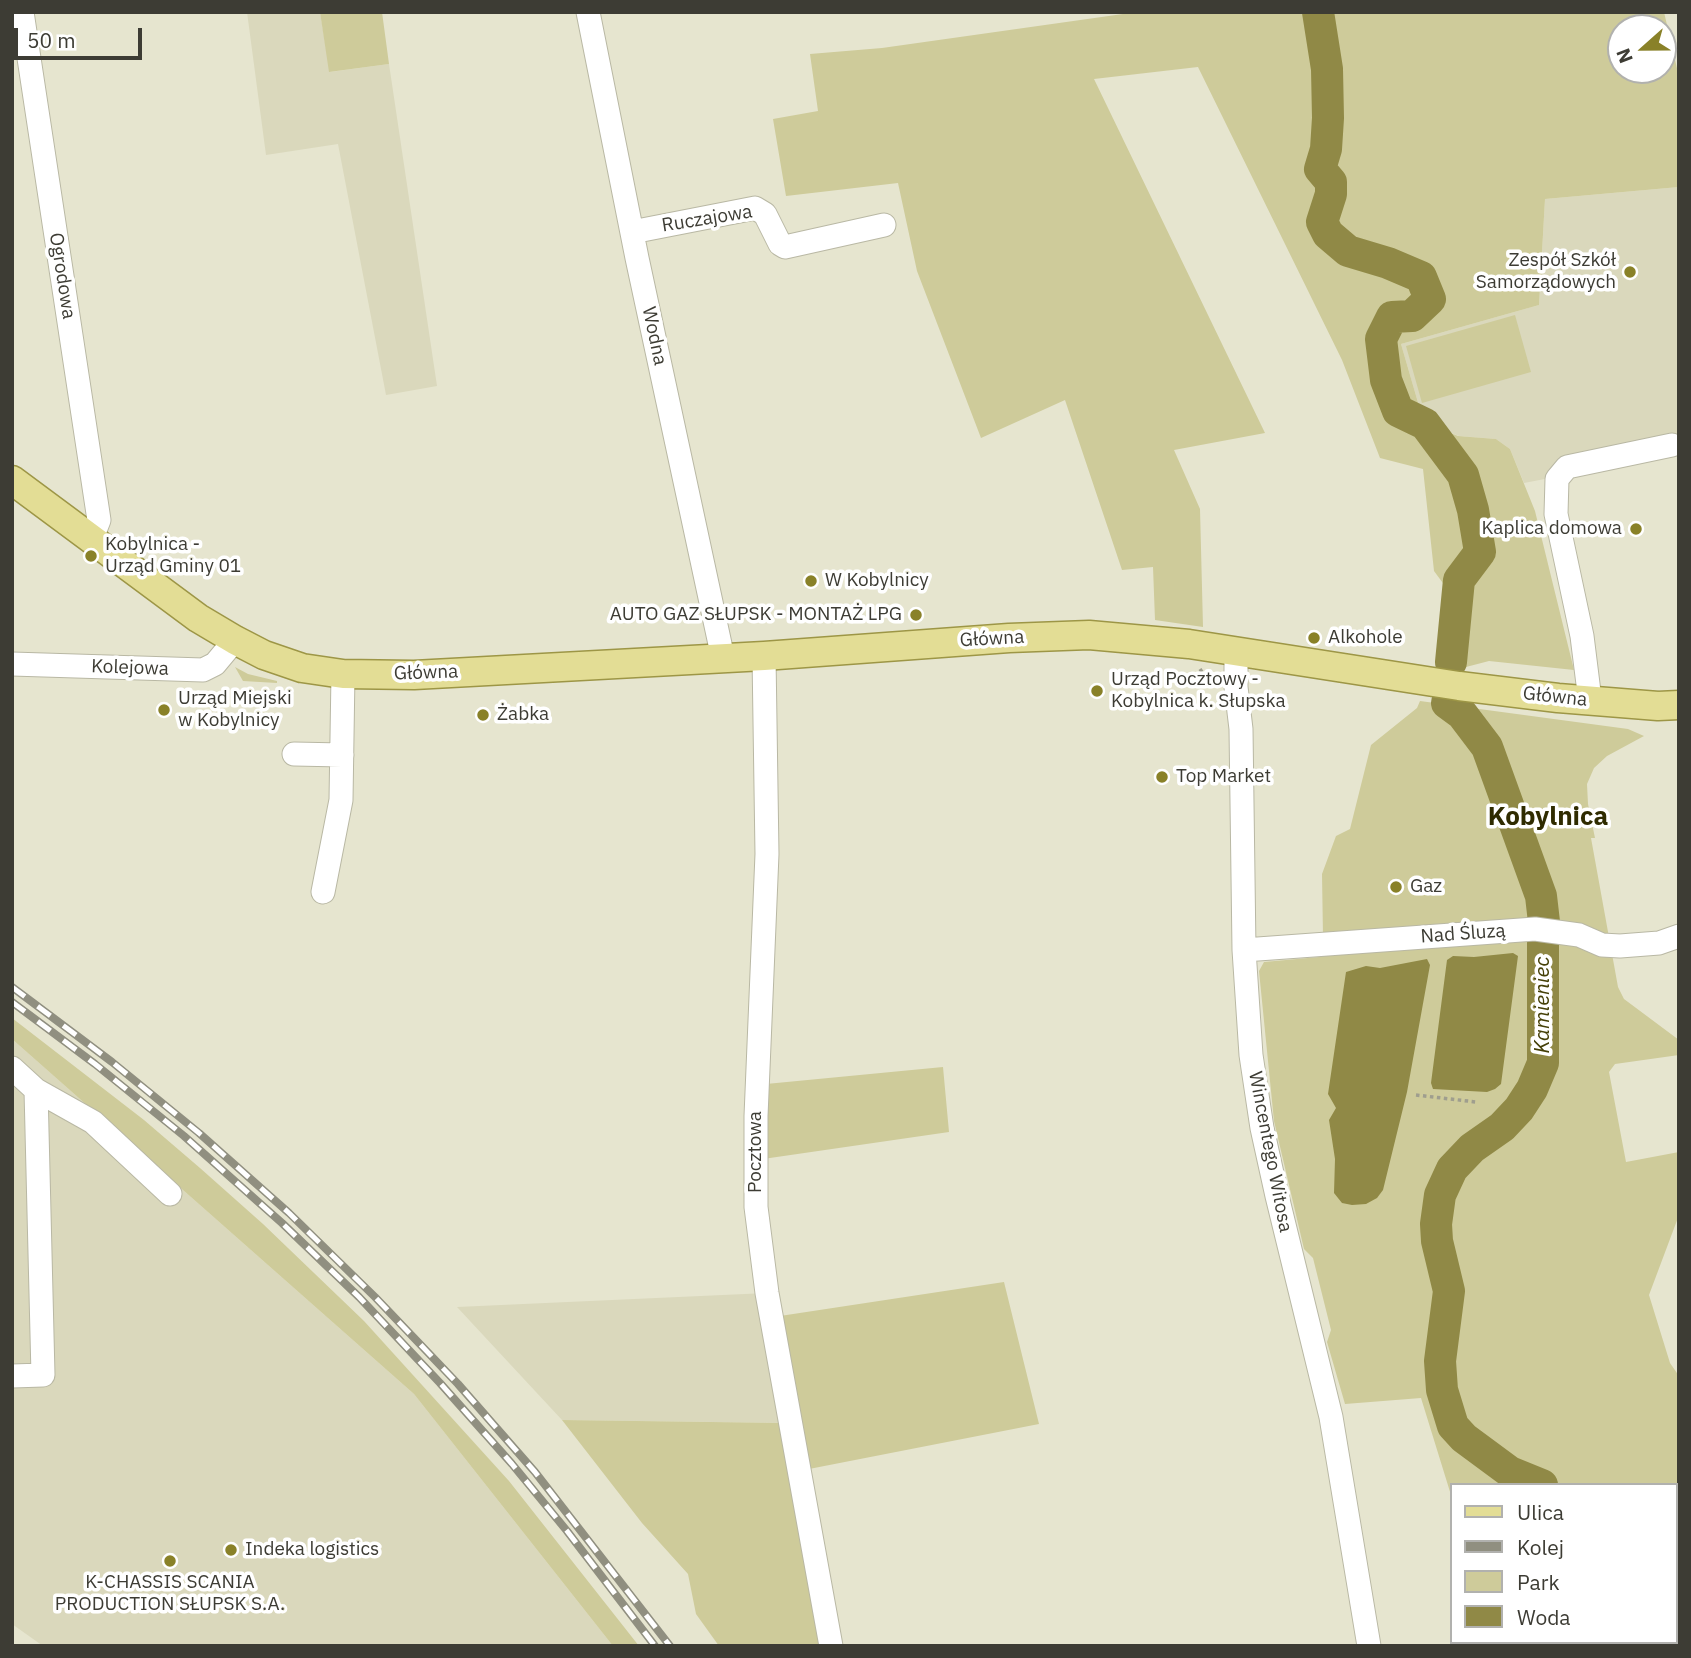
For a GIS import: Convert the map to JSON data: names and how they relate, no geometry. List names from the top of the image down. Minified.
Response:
{"streets":{"main road":["Główna"],"street":["Ruczajowa","Ogrodowa","Wodna","Kolejowa","Nad Śluzą","Pocztowa","Wincentego Witosa"]},"crossings":[["Ruczajowa","Wodna"],["Wodna","Główna"],["Główna","Kolejowa"],["Główna","Pocztowa"],["Główna","Wincentego Witosa"],["Nad Śluzą","Wincentego Witosa"]],"districts":["Kobylnica"],"water":["Kamieniec"],"places":["Zespół Szkół Samorządowych","Kaplica domowa","Kobylnica - Urząd Gminy 01","W Kobylnicy","AUTO GAZ SŁUPSK - MONTAŻ LPG","Alkohole","Urząd Pocztowy - Kobylnica k. Słupska","Urząd Miejski w Kobylnicy","Żabka","Top Market","Gaz","Indeka logistics","K-CHASSIS SCANIA PRODUCTION SŁUPSK S.A."],"legend":["Ulica","Kolej","Park","Woda"],"scale_bar":"50 m","north":"left"}
